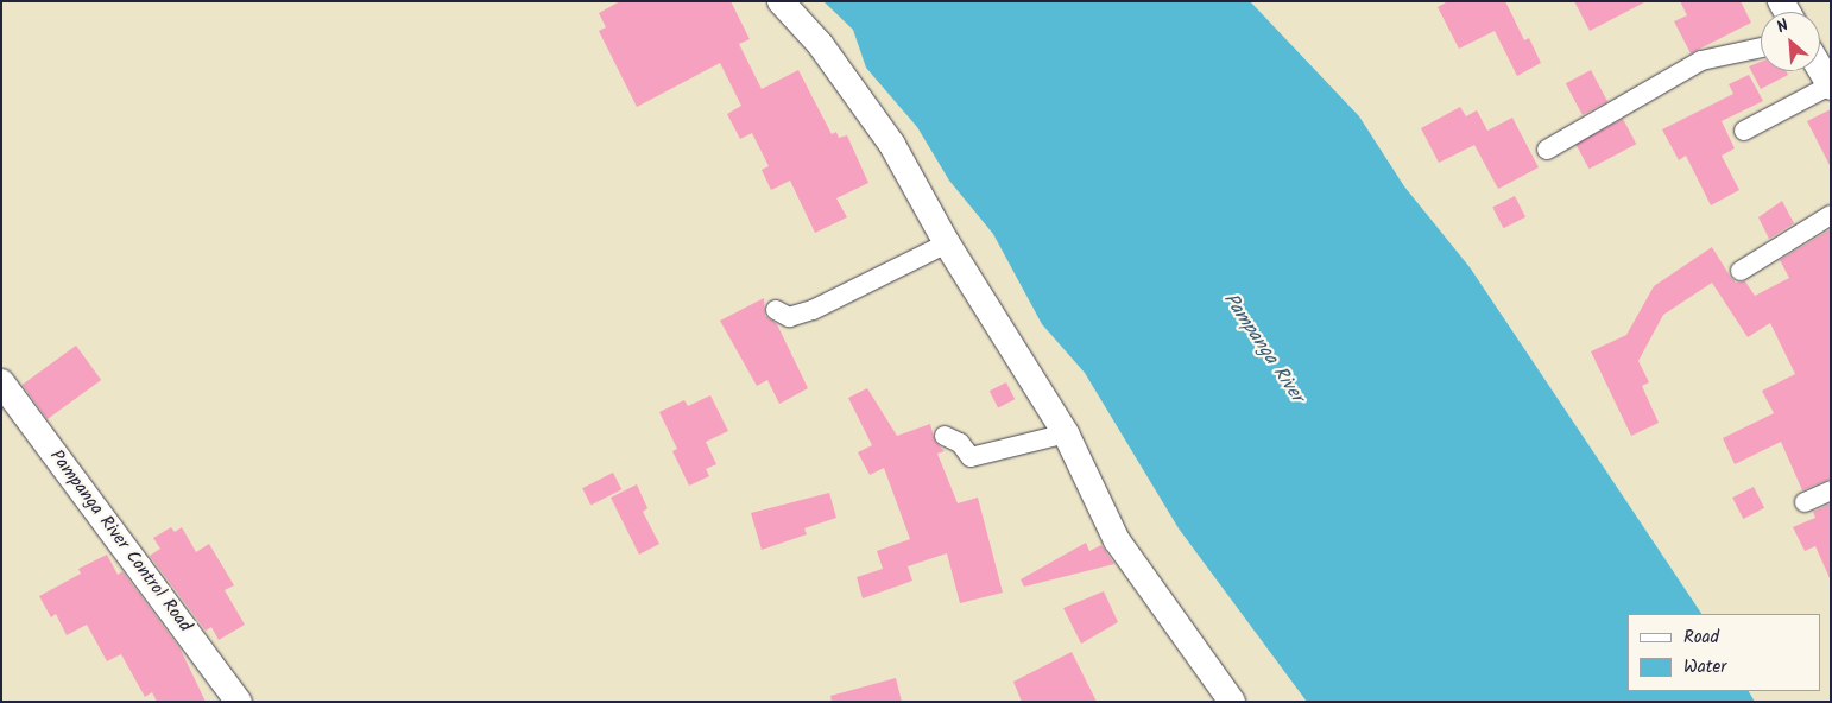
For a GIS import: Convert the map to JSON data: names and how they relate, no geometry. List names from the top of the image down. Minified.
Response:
{"streets":{"street":["Pampanga River Control Road"]},"water":["Pampanga River"],"legend":["Road","Water"],"north":"top left"}
